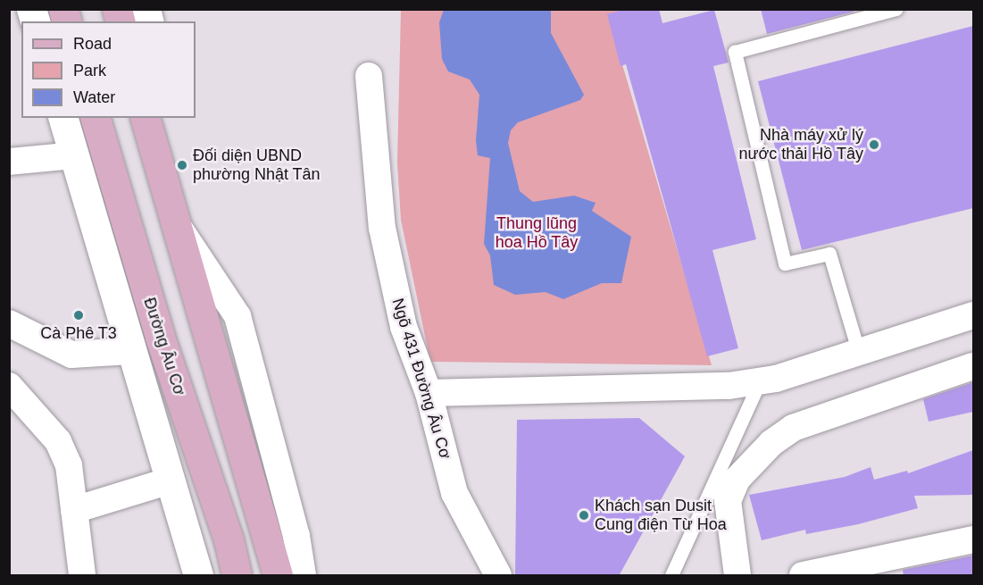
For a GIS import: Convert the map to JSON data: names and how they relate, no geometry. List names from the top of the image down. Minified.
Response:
{"streets":{"main road":["Đường Âu Cơ"],"street":["Ngõ 431 Đường Âu Cơ"]},"parks":["Thung lũng hoa Hồ Tây"],"places":["Nhà máy xử lý nước thải Hồ Tây","Đối diện UBND phường Nhật Tân","Cà Phê T3","Khách sạn Dusit Cung điện Từ Hoa"],"legend":["Road","Park","Water"]}
